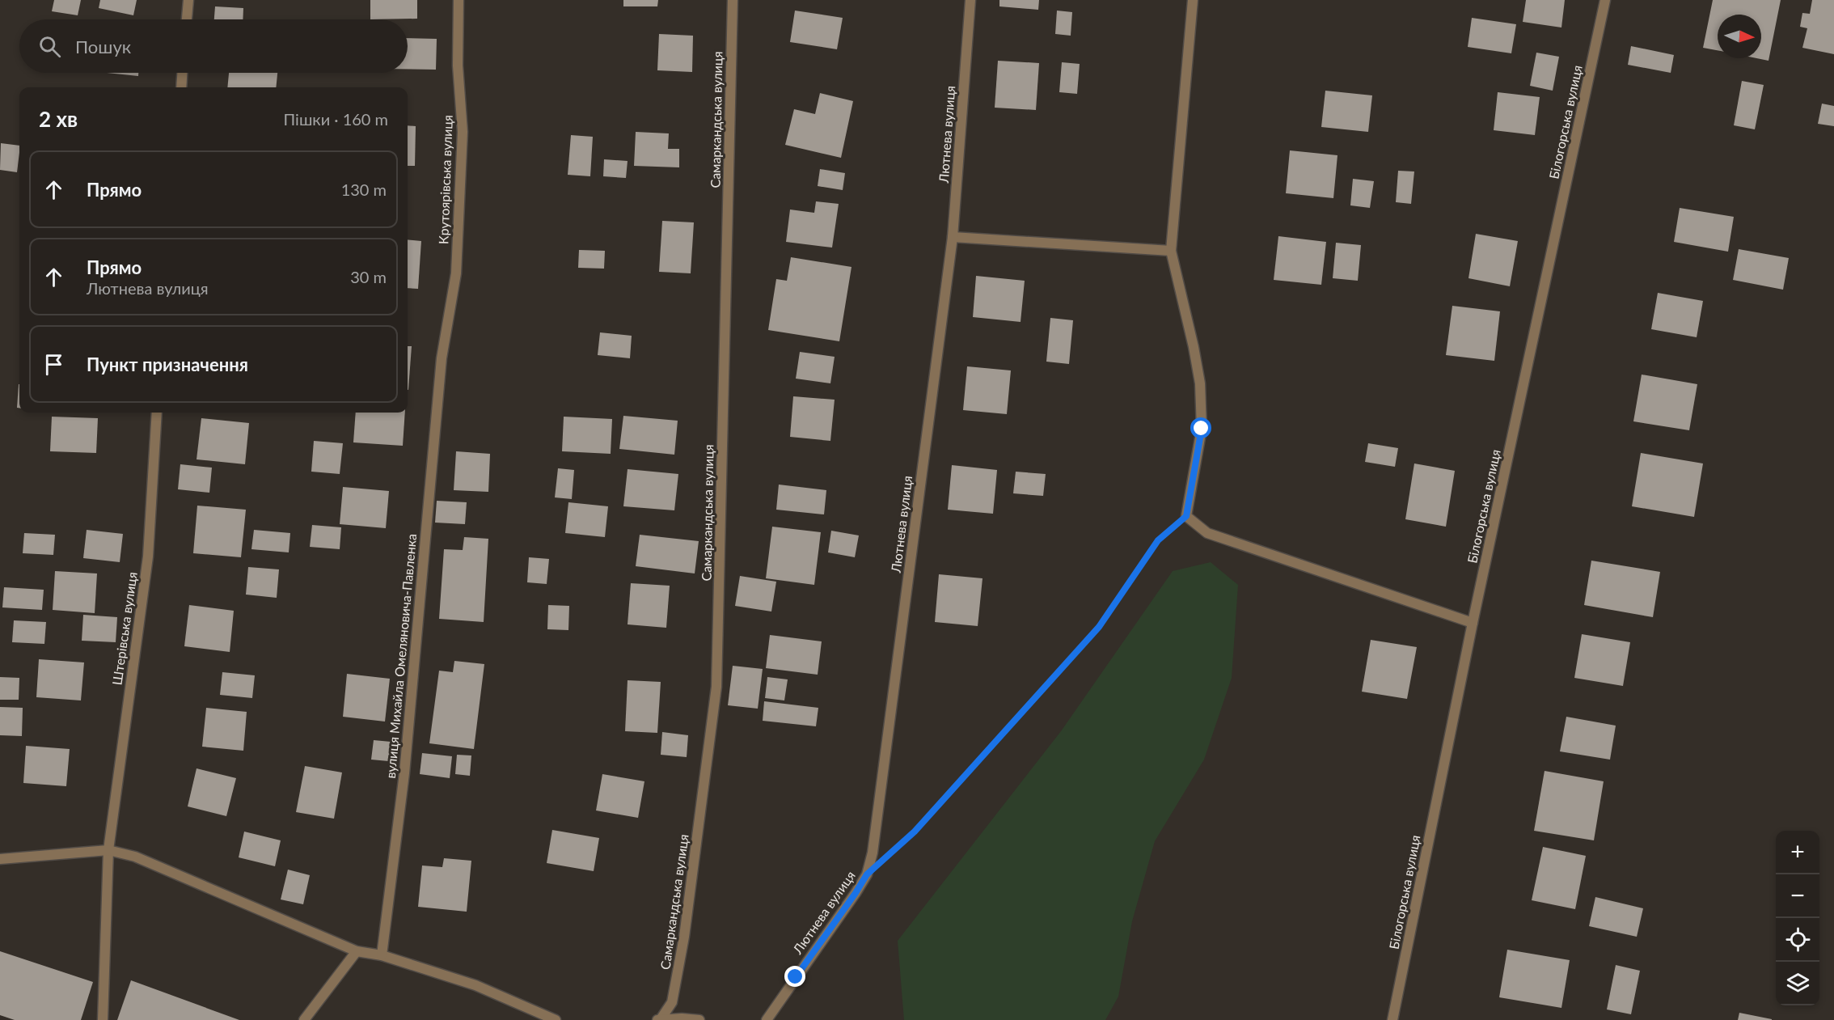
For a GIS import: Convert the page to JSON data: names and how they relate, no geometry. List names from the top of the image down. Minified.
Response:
{"streets":{"street":["Самаркандська вулиця","Білогорська вулиця","Лютнева вулиця","Крутоярівська вулиця","Штерівська вулиця","вулиця Михайла Омеляновича-Павленка"]},"crossings":[["Крутоярівська вулиця","вулиця Михайла Омеляновича-Павленка"]],"north":"right","page":{"search":"Пошук","heading":["2 хв","Пішки · 160 m"],"list":[["Прямо","130 m"],["Прямо","Лютнева вулиця","30 m"],"Пункт призначення"],"map_buttons":["+","−"]}}
